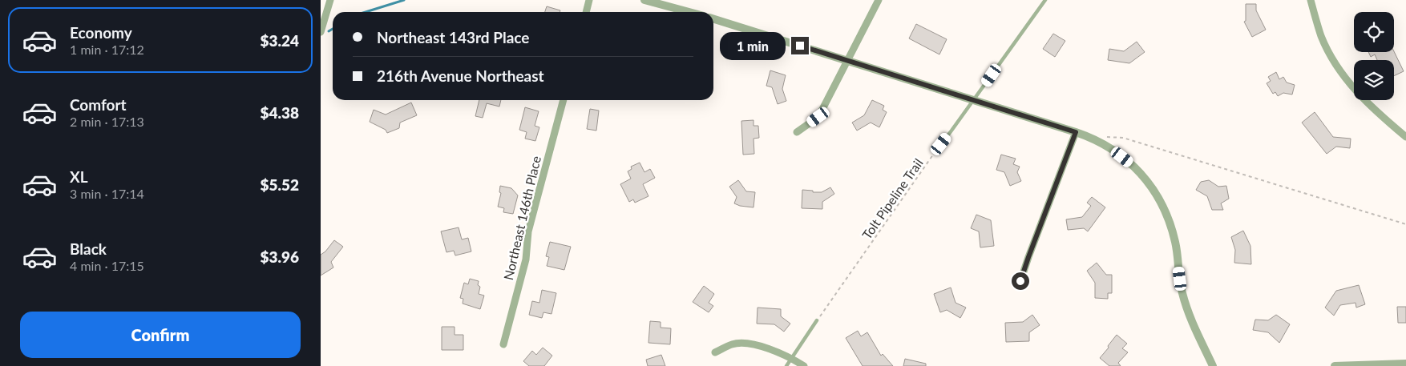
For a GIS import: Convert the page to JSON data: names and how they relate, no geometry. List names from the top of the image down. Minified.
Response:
{"streets":{"street":["Northeast 146th Place"],"path":["Tolt Pipeline Trail"]},"page":{"list":[{"name":"Economy","note":"1 min · 17:12","value":"$3.24"},{"name":"Comfort","note":"2 min · 17:13","value":"$4.38"},{"name":"XL","note":"3 min · 17:14","value":"$5.52"},{"name":"Black","note":"4 min · 17:15","value":"$3.96"}],"banner":["Northeast 143rd Place","216th Avenue Northeast"],"bubble":"1 min","buttons":"Confirm"}}
